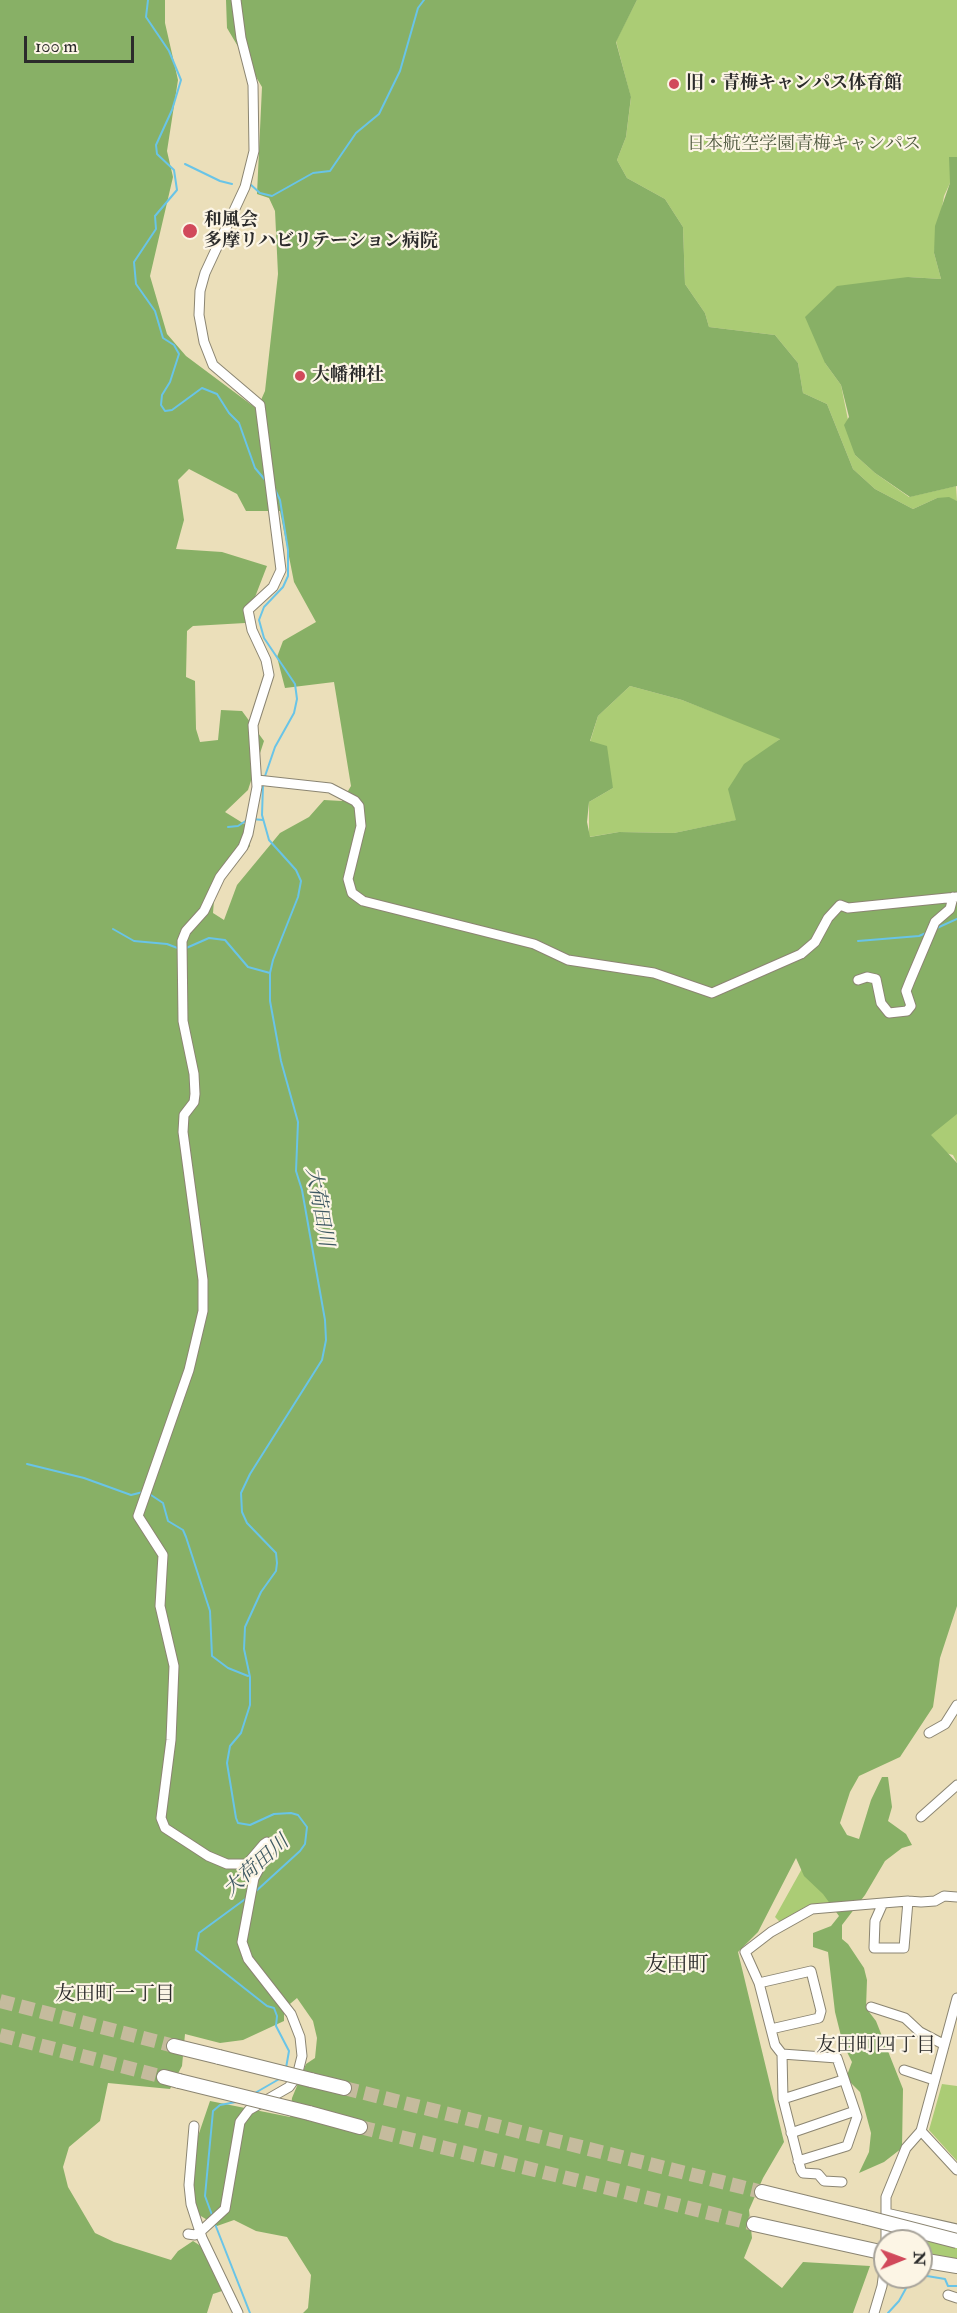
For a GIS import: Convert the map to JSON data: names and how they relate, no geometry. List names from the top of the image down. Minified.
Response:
{"districts":["友田町","友田町一丁目","友田町四丁目"],"water":["大荷田川"],"parks":["日本航空学園青梅キャンパス"],"places":["旧・青梅キャンパス体育館","和風会 多摩リハビリテーション病院","大幡神社"],"scale_bar":"100 m","north":"right"}
